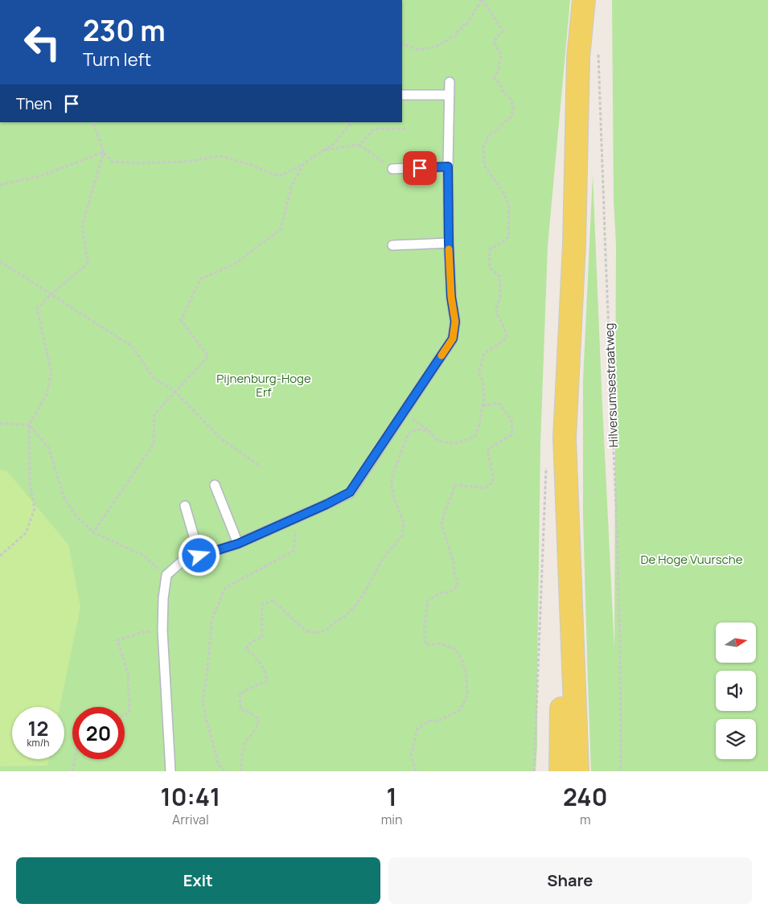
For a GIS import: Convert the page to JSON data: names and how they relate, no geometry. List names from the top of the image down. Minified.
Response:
{"streets":{"path":["Hilversumsestraatweg"]},"parks":["Pijnenburg-Hoge Erf","De Hoge Vuursche"],"north":"right","page":{"turn":["230 m","Turn left"],"then":"Then","speed":"12 km/h","limit":"20","eta":["10:41","Arrival","1","min","240","m"],"buttons":["Exit","Share"]}}
